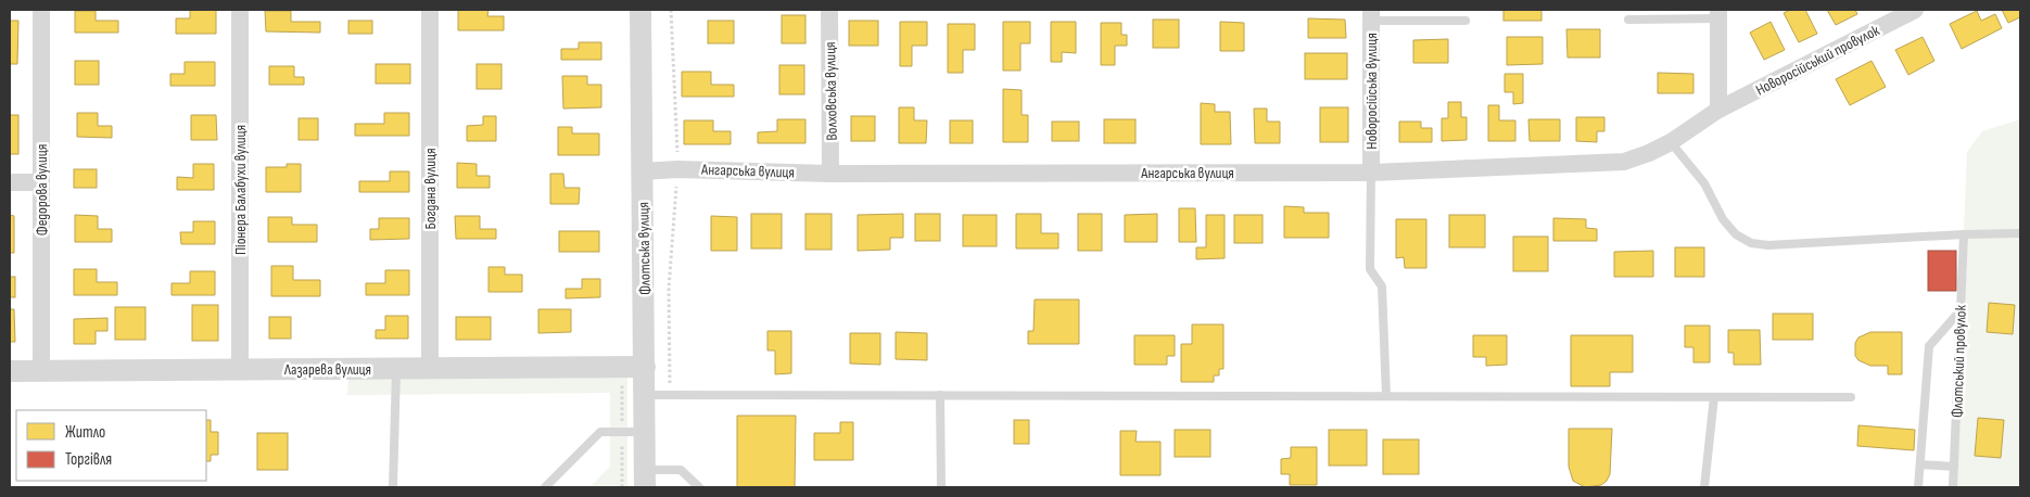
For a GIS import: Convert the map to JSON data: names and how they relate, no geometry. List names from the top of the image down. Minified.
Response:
{"streets":{"street":["Новоросійський провулок","Волховська вулиця","Новоросійська вулиця","Ангарська вулиця","Богдана вулиця","Федорова вулиця","Піонера Балабухи вулиця","Флотська вулиця","Лазарева вулиця"],"lane":["Флотський провулок"]},"crossings":[["Новоросійський провулок","Ангарська вулиця"],["Волховська вулиця","Ангарська вулиця"],["Новоросійська вулиця","Ангарська вулиця"],["Ангарська вулиця","Флотська вулиця"],["Богдана вулиця","Лазарева вулиця"],["Федорова вулиця","Лазарева вулиця"],["Піонера Балабухи вулиця","Лазарева вулиця"],["Флотська вулиця","Лазарева вулиця"]],"legend":["Житло","Торгівля"]}
